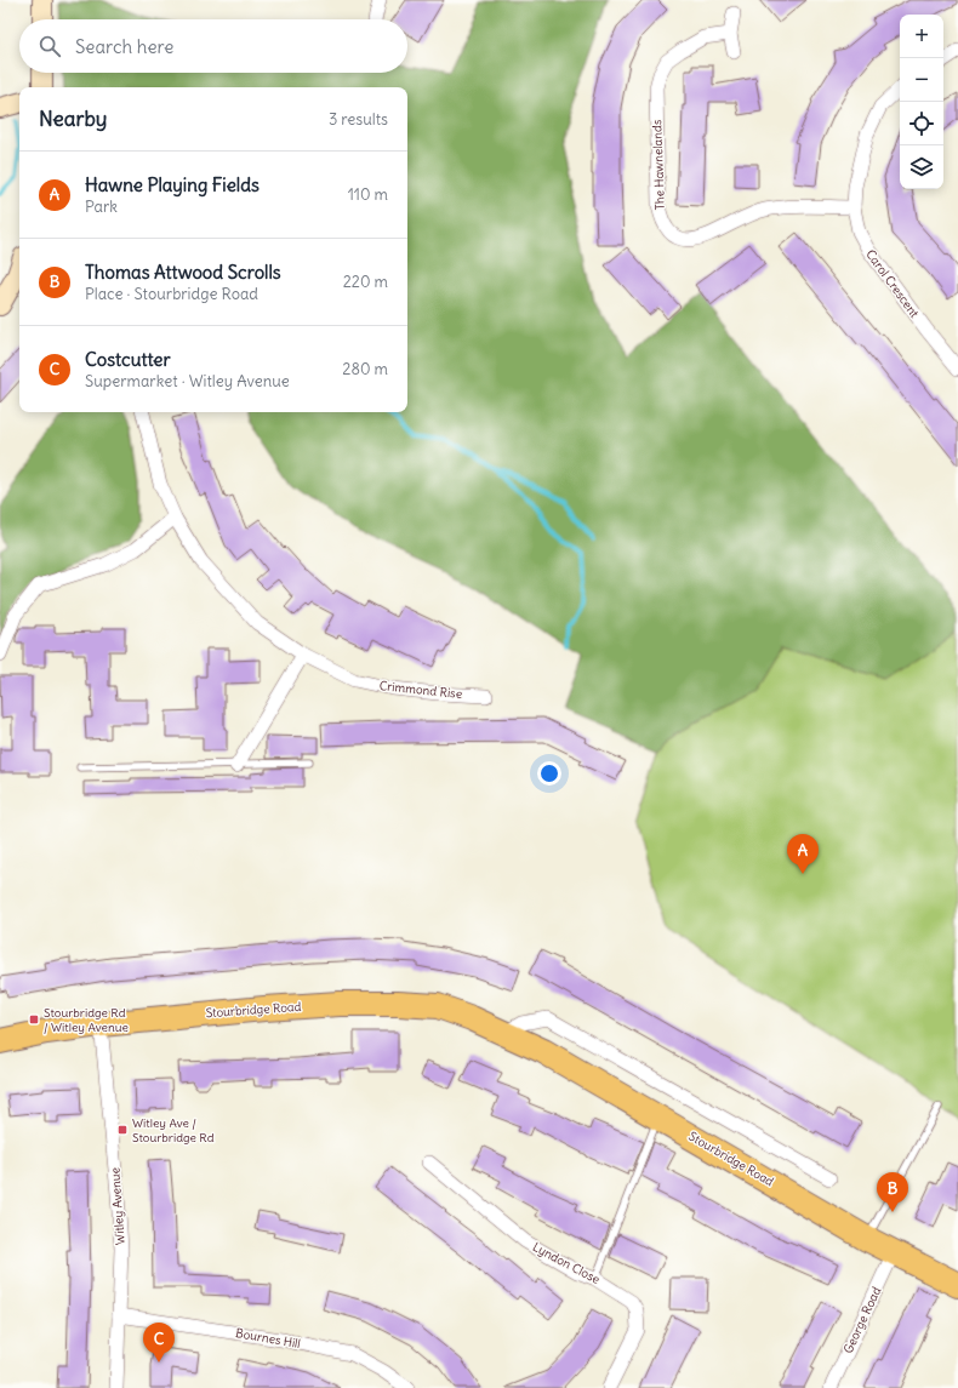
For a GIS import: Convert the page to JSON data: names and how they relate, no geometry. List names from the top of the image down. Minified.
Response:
{"streets":{"highway":["Stourbridge Road"],"street":["The Hawnelands","Carol Crescent","Crimmond Rise","Witley Avenue","Lyndon Close","George Road","Bournes Hill"]},"crossings":[["The Hawnelands","Carol Crescent"],["Stourbridge Road","Witley Avenue"],["Stourbridge Road","George Road"],["Witley Avenue","Bournes Hill"]],"places":{"transit":["Stourbridge Rd / Witley Avenue","Witley Ave / Stourbridge Rd"]},"page":{"map_buttons":["+","−"],"search":"Search here","heading":["Nearby","3 results"],"list":[{"mark":"A","name":"Hawne Playing Fields","note":"Park","value":"110 m"},{"mark":"B","name":"Thomas Attwood Scrolls","note":"Place · Stourbridge Road","value":"220 m"},{"mark":"C","name":"Costcutter","note":"Supermarket · Witley Avenue","value":"280 m"}],"pins":["A","B","C"]}}
